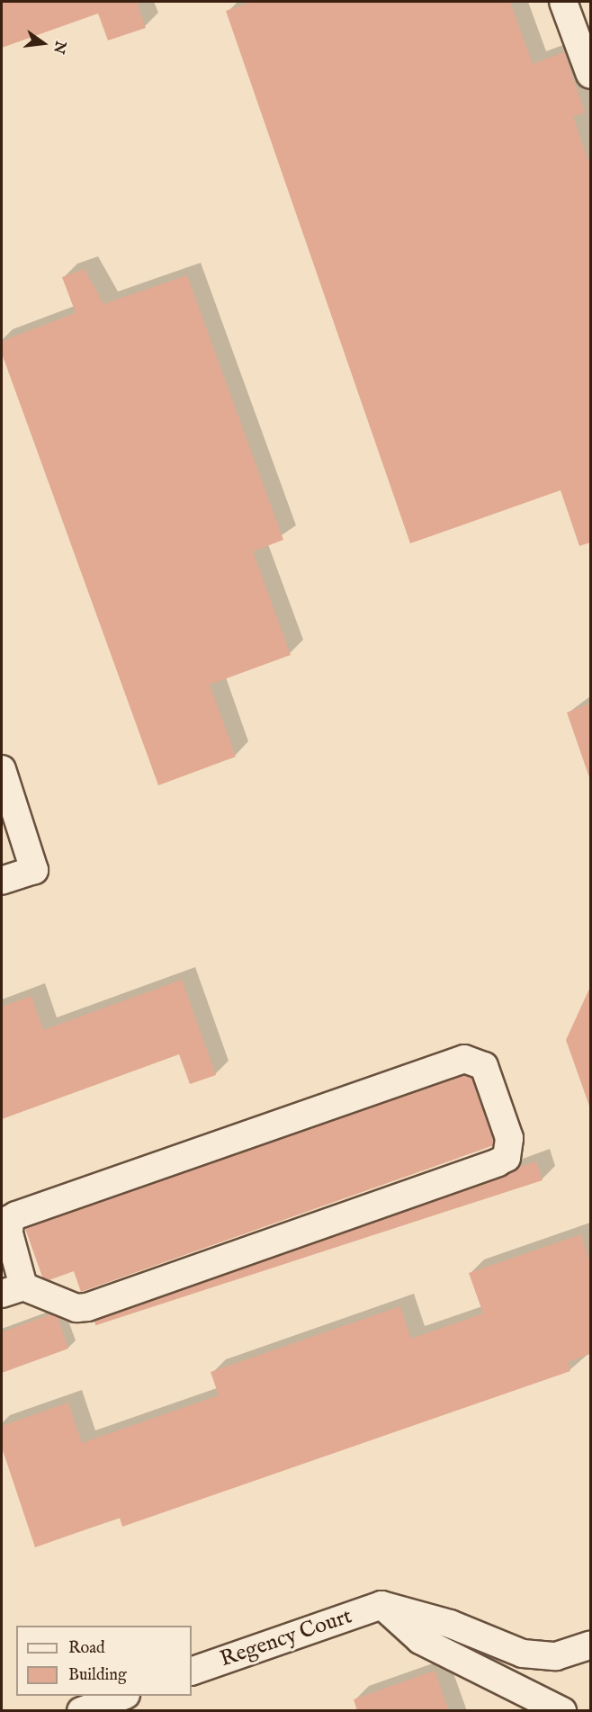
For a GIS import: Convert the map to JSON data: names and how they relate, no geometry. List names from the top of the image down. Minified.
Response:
{"streets":{"street":["Regency Court"]},"legend":["Road","Building"],"north":"right"}
